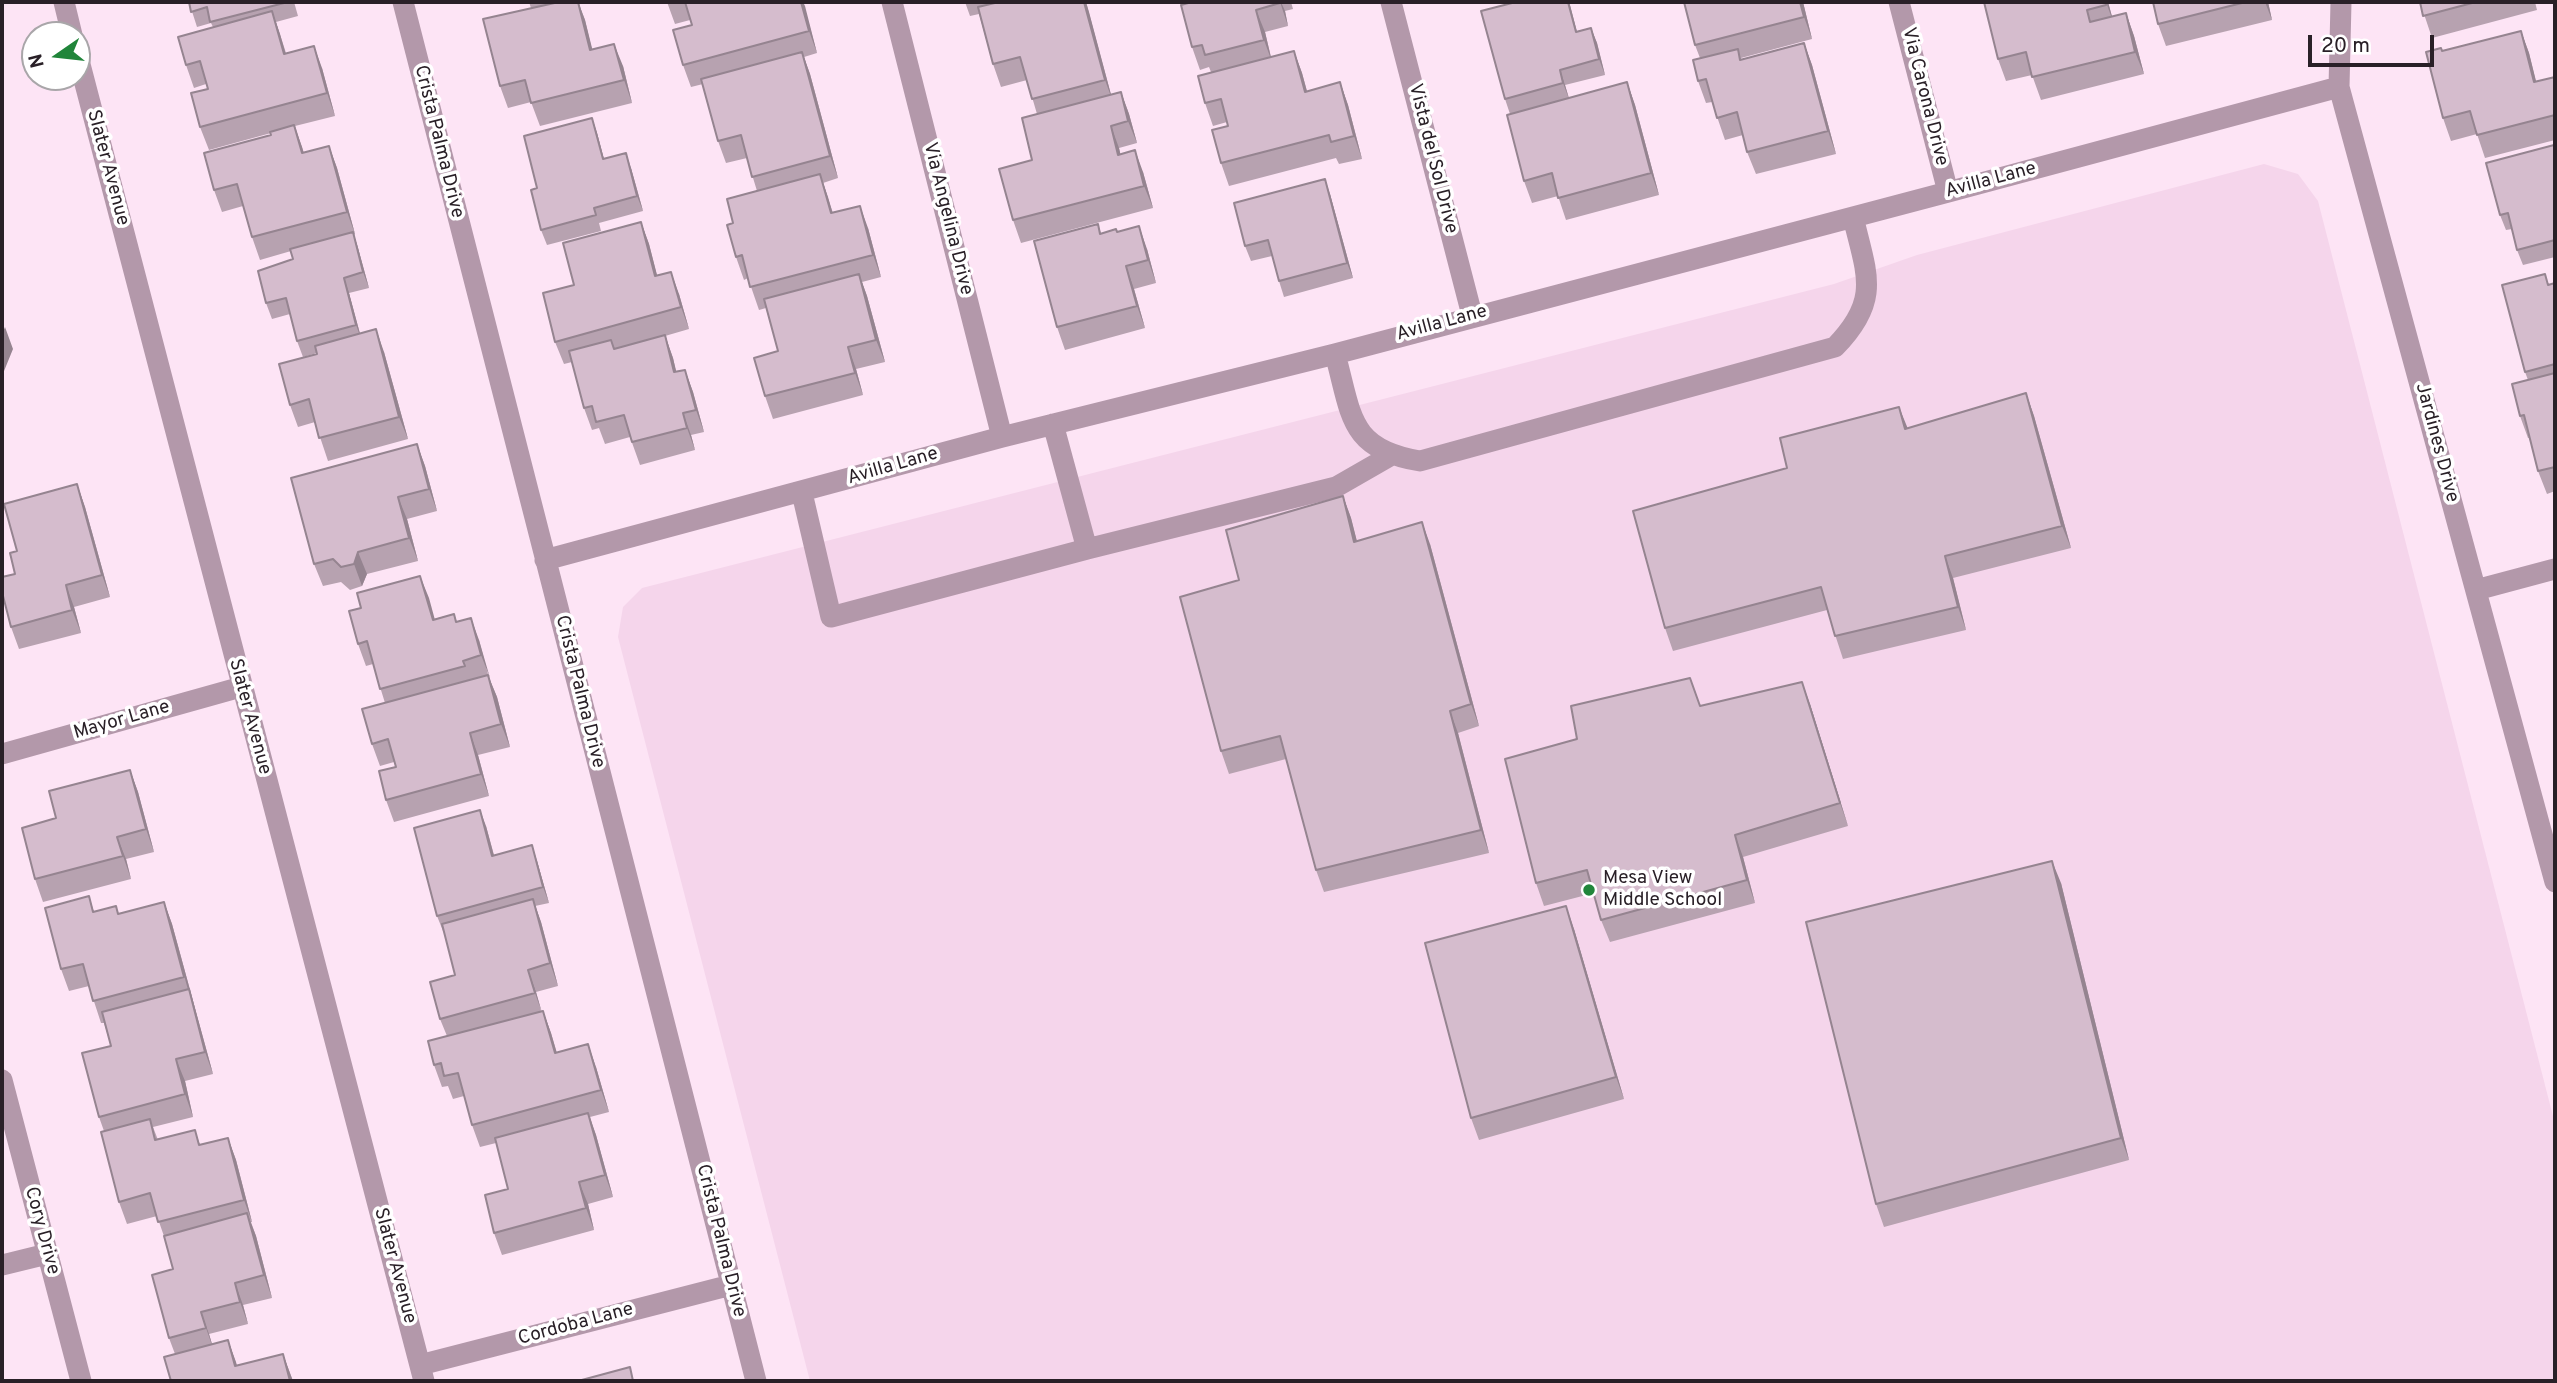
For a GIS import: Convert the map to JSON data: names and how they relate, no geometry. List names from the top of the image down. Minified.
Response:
{"streets":{"street":["Via Carona Drive","Crista Palma Drive","Vista del Sol Drive","Slater Avenue","Avilla Lane","Via Angelina Drive","Jardines Drive","Mayor Lane","Cory Drive","Cordoba Lane"]},"crossings":[["Via Carona Drive","Avilla Lane"],["Crista Palma Drive","Avilla Lane"],["Crista Palma Drive","Cordoba Lane"],["Vista del Sol Drive","Avilla Lane"],["Slater Avenue","Mayor Lane"],["Slater Avenue","Cordoba Lane"],["Avilla Lane","Via Angelina Drive"],["Avilla Lane","Jardines Drive"]],"places":["Mesa View Middle School"],"scale_bar":"20 m","north":"left"}
